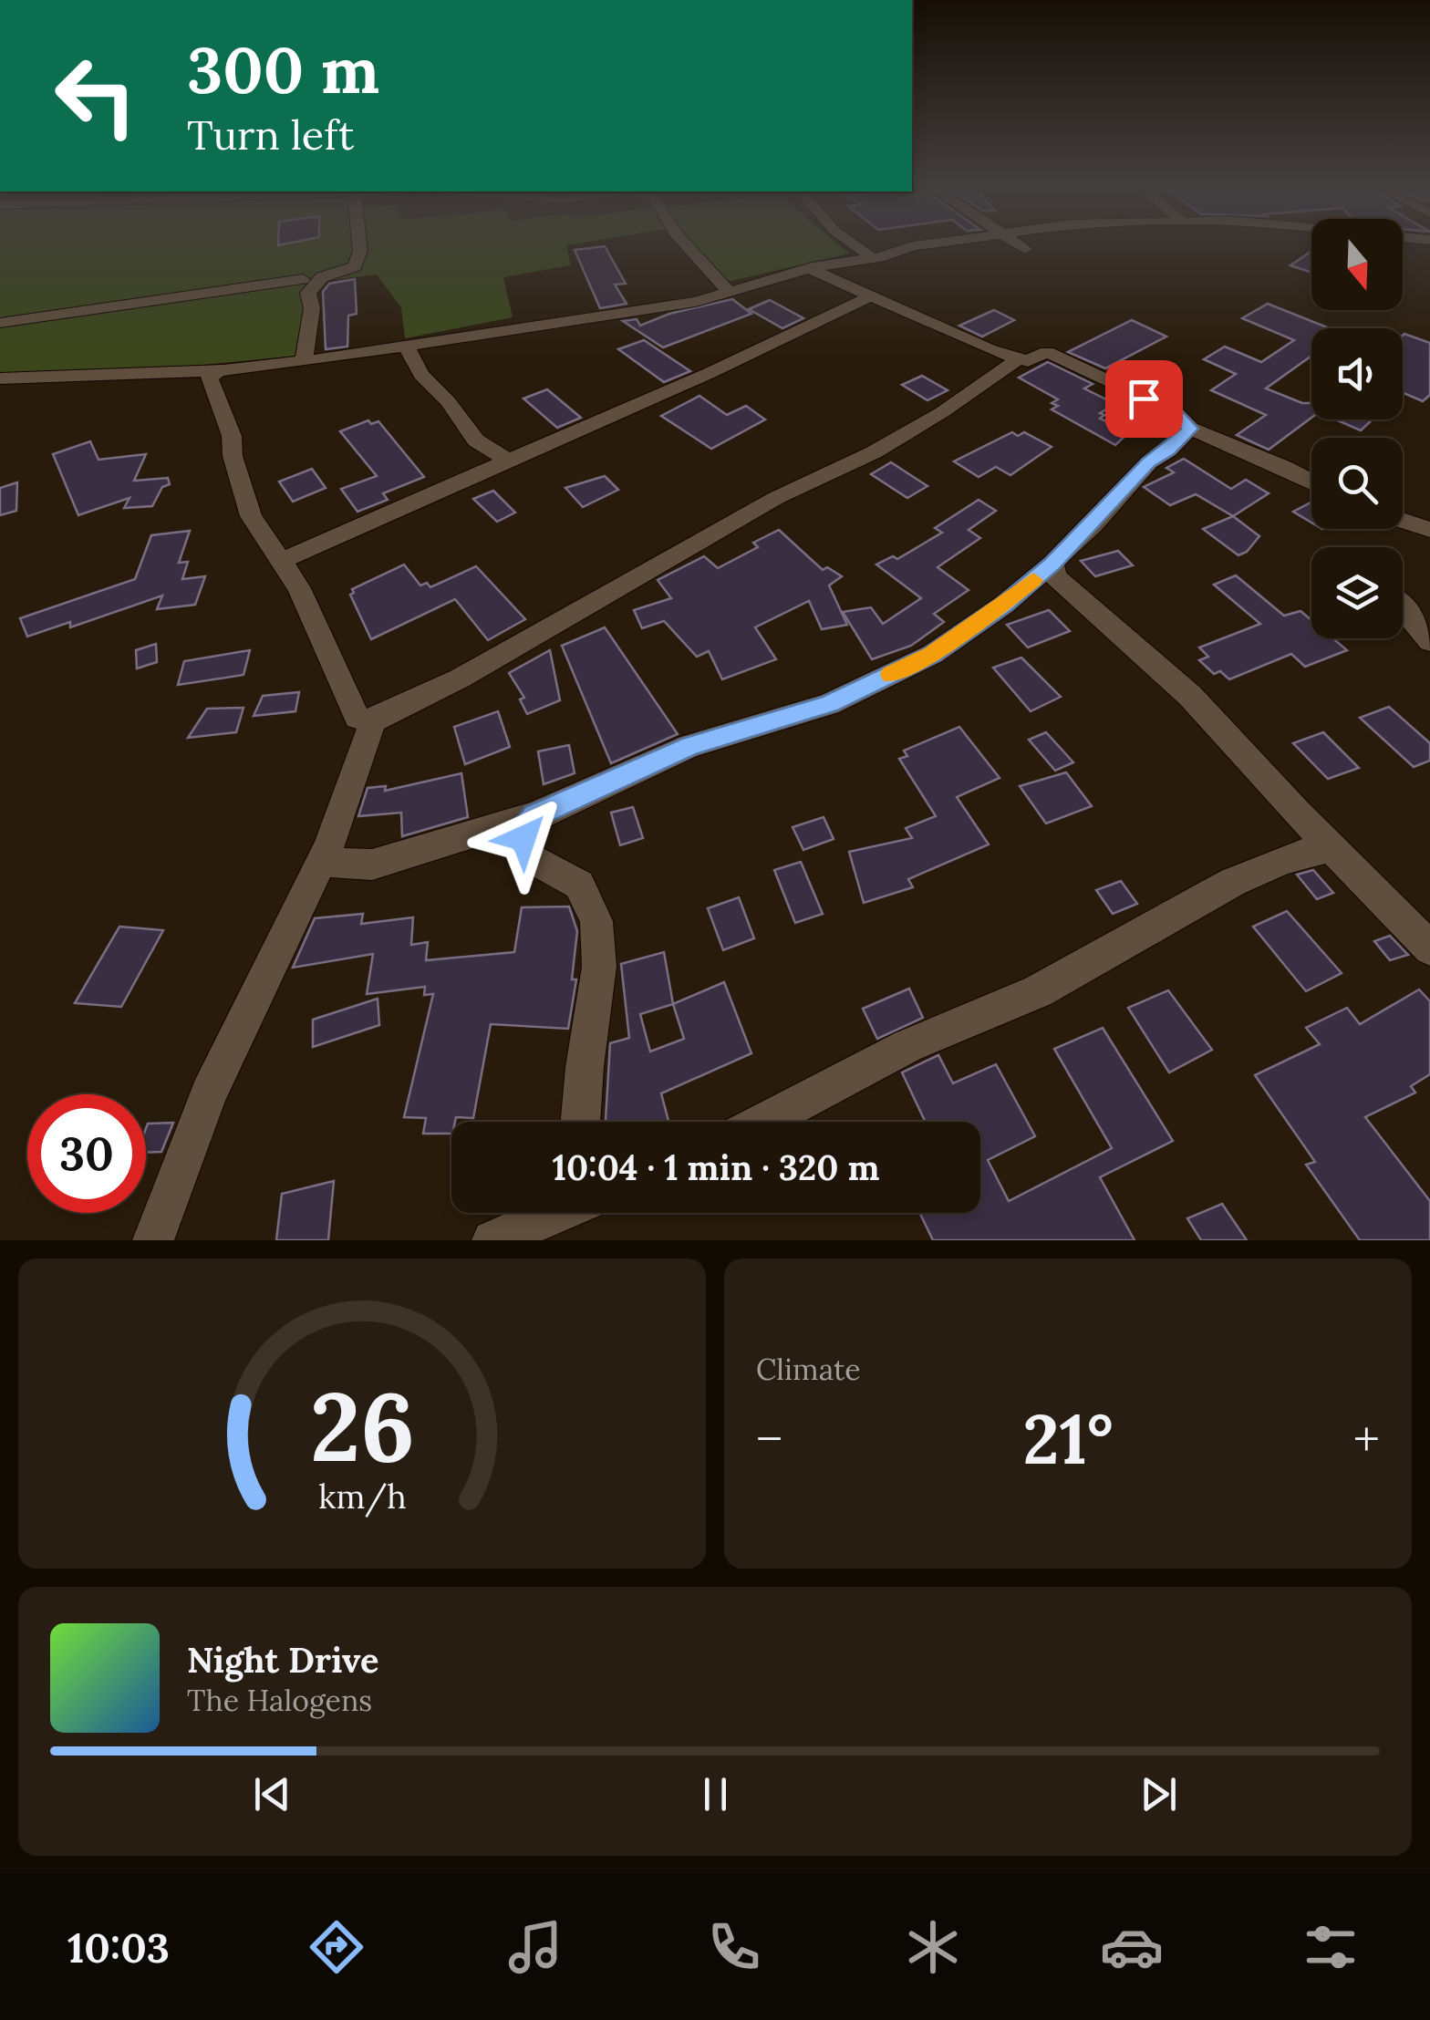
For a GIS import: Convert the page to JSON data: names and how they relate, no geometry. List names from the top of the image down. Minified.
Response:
{"north":"bottom","page":{"turn":["300 m","Turn left"],"limit":"30","trip":"10:04 · 1 min · 320 m","tile":"Climate","heat":["−","21°","+"],"song":["Night Drive","The Halogens"],"tabs":"10:03","gauge":["26","km/h"]}}
